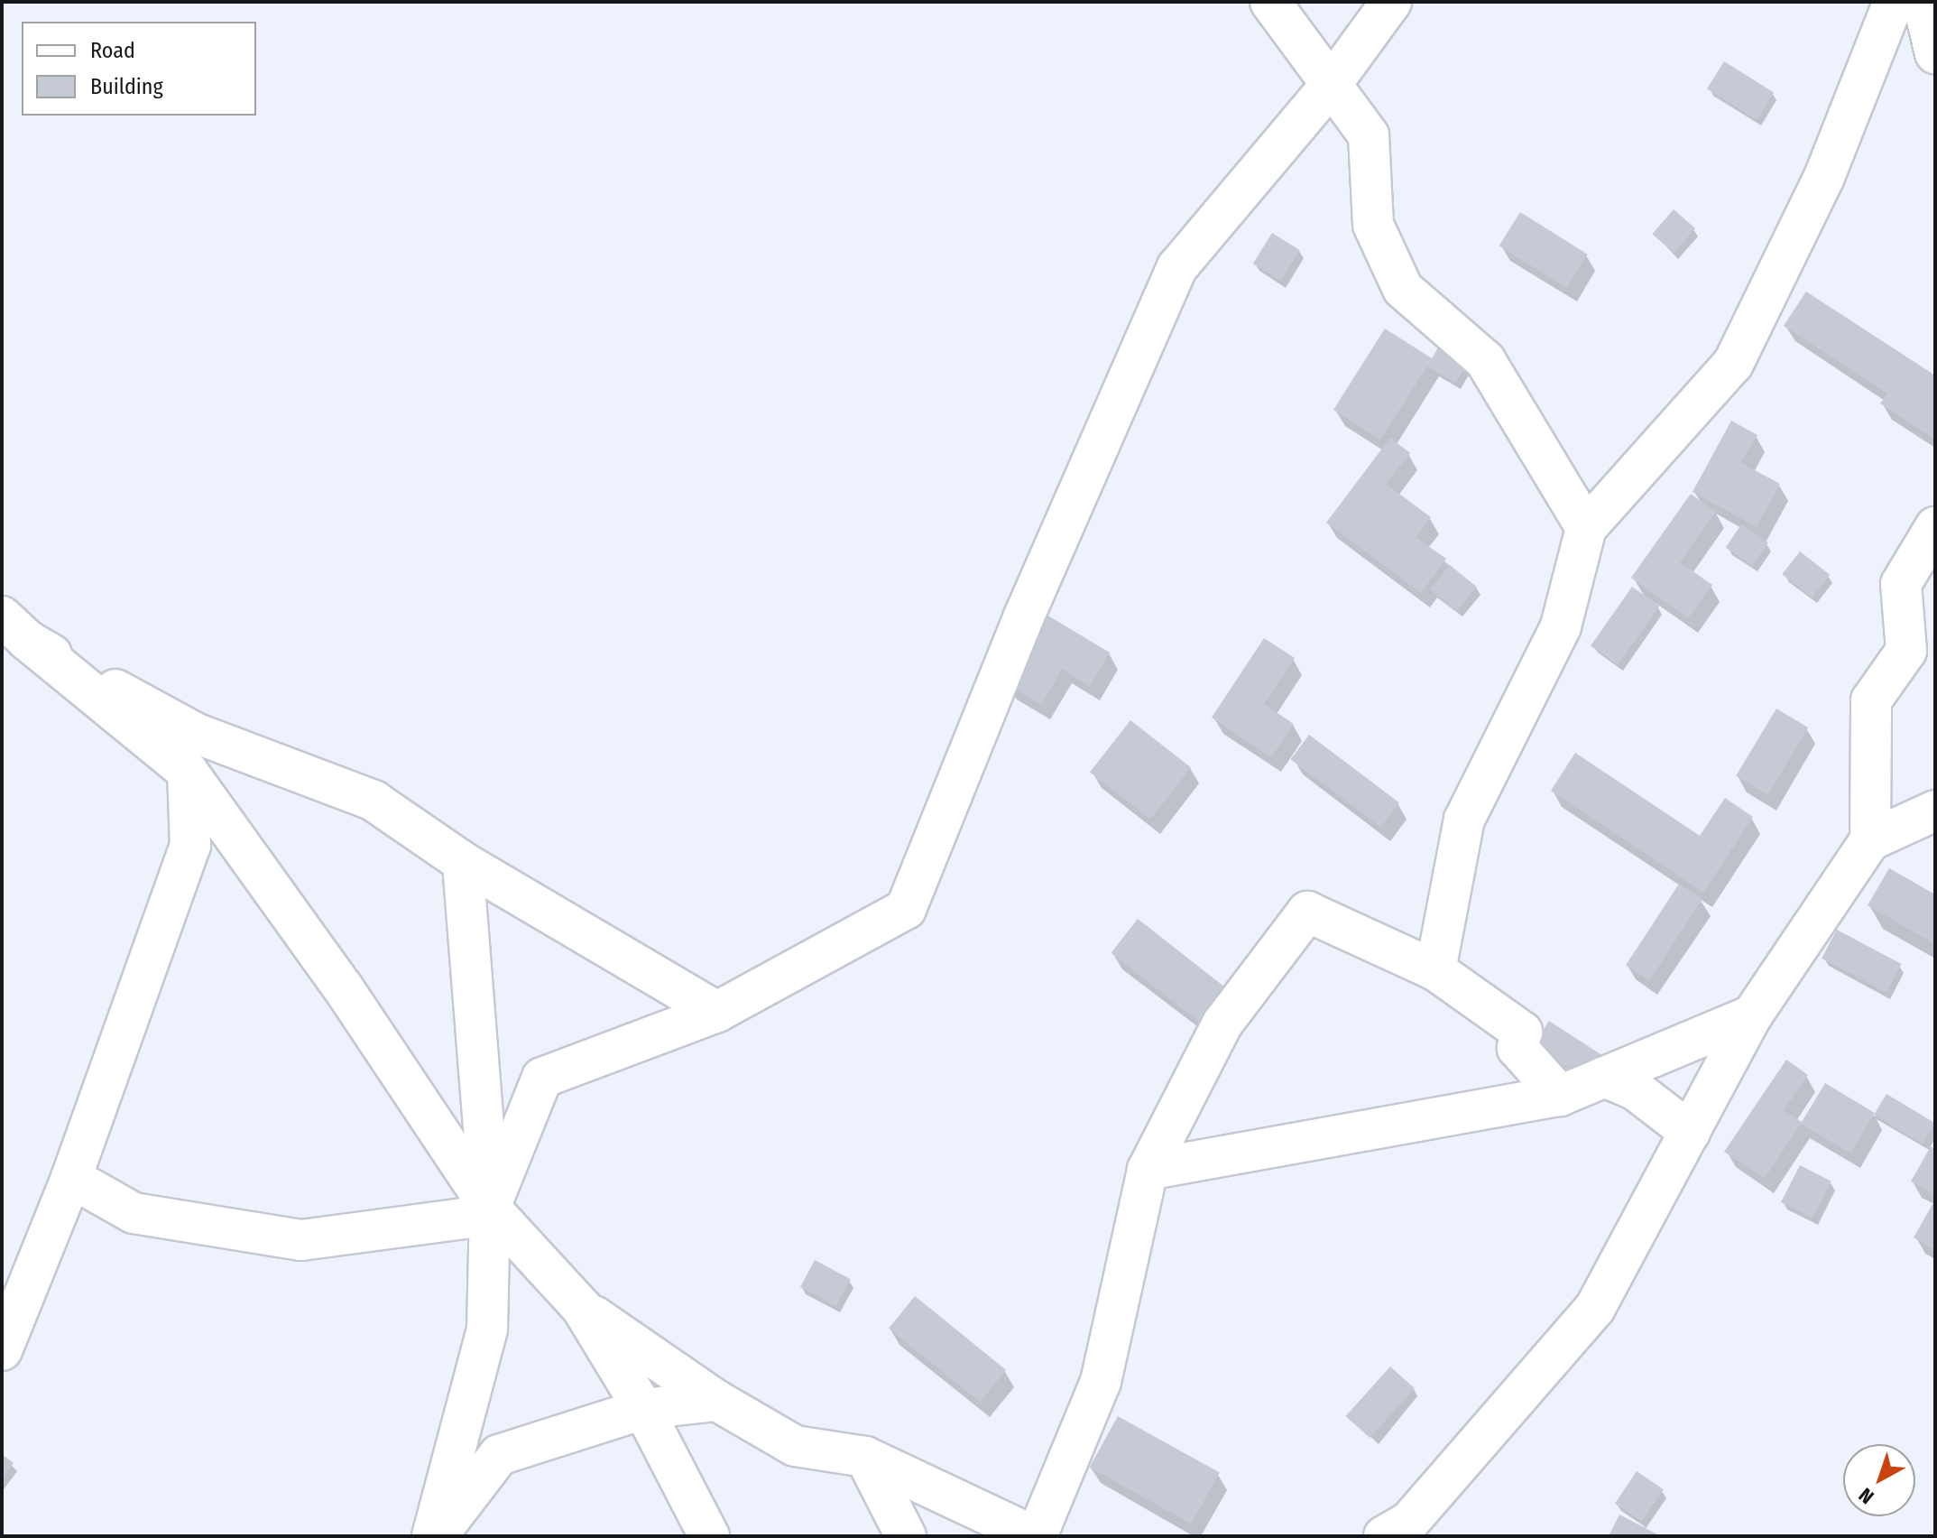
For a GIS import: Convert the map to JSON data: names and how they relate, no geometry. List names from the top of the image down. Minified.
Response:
{"legend":["Road","Building"],"north":"bottom left"}
